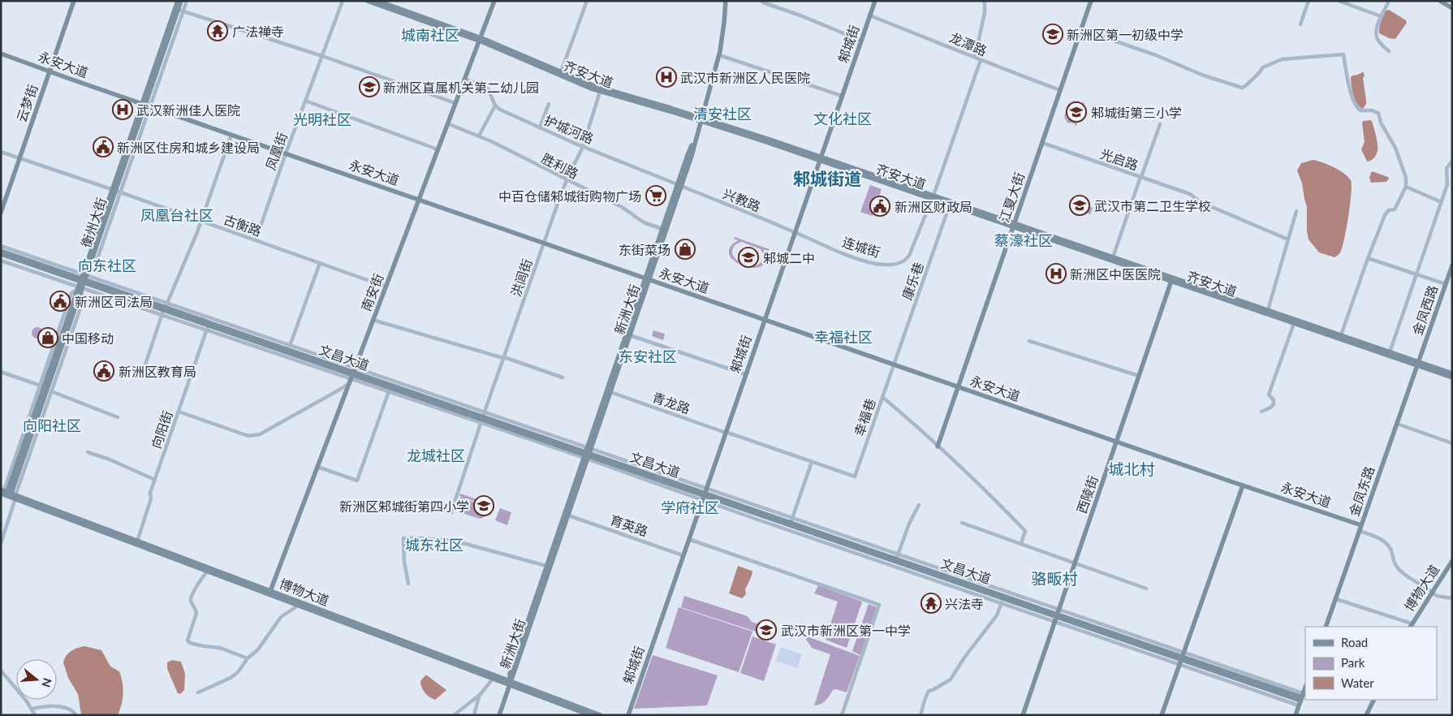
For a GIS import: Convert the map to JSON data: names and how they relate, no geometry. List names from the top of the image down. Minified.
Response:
{"streets":{"main road":["邾城街","永安大道","齐安大道","云梦街","江夏大街","衡州大街","南安街","新洲大街","金凤西路","文昌大道","金凤东路","西陵街","博物大道"],"street":["龙潭路","护城河路","凤凰街","光启路","胜利路","兴教路","古衡路","连城街","洪闾街","康乐巷","青龙路","幸福巷","向阳街","育英路"]},"crossings":[["邾城街","龙潭路"],["邾城街","永安大道"],["邾城街","齐安大道"],["邾城街","兴教路"],["邾城街","连城街"],["邾城街","文昌大道"],["邾城街","青龙路"],["邾城街","育英路"],["龙潭路","江夏大街"],["龙潭路","连城街"],["永安大道","云梦街"],["永安大道","凤凰街"],["永安大道","江夏大街"],["永安大道","衡州大街"],["永安大道","洪闾街"],["永安大道","康乐巷"],["永安大道","南安街"],["永安大道","新洲大街"],["永安大道","幸福巷"],["永安大道","金凤东路"],["永安大道","西陵街"],["齐安大道","江夏大街"],["齐安大道","连城街"],["齐安大道","洪闾街"],["齐安大道","康乐巷"],["齐安大道","南安街"],["齐安大道","新洲大街"],["齐安大道","金凤西路"],["齐安大道","金凤东路"],["齐安大道","西陵街"],["云梦街","古衡路"],["护城河路","兴教路"],["护城河路","洪闾街"],["护城河路","新洲大街"],["凤凰街","古衡路"],["光启路","江夏大街"],["胜利路","洪闾街"],["胜利路","南安街"],["胜利路","新洲大街"],["兴教路","连城街"],["兴教路","新洲大街"],["衡州大街","古衡路"],["衡州大街","文昌大道"],["衡州大街","博物大道"],["古衡路","南安街"],["洪闾街","文昌大道"],["康乐巷","幸福巷"],["南安街","文昌大道"],["南安街","博物大道"],["新洲大街","文昌大道"],["新洲大街","青龙路"],["新洲大街","育英路"],["新洲大街","博物大道"],["金凤西路","金凤东路"],["文昌大道","向阳街"],["文昌大道","西陵街"],["青龙路","幸福巷"],["向阳街","博物大道"]],"districts":["城南社区","清安社区","文化社区","光明社区","邾城街道","凤凰台社区","蔡濠社区","向东社区","幸福社区","东安社区","向阳社区","龙城社区","城北村","学府社区","城东社区","骆畈村"],"places":{"temple":["广法禅寺","兴法寺"],"school or university":["新洲区第一初级中学","新洲区直属机关第二幼儿园","邾城街第三小学","武汉市第二卫生学校","邾城二中","新洲区邾城街第四小学","武汉市新洲区第一中学"],"hospital":["武汉市新洲区人民医院","武汉新洲佳人医院","新洲区中医医院"],"public building":["新洲区住房和城乡建设局","新洲区财政局","新洲区司法局","新洲区教育局"],"supermarket":["中百仓储邾城街购物广场"],"shop":["东街菜场","中国移动"]},"legend":["Road","Park","Water"],"north":"right"}
